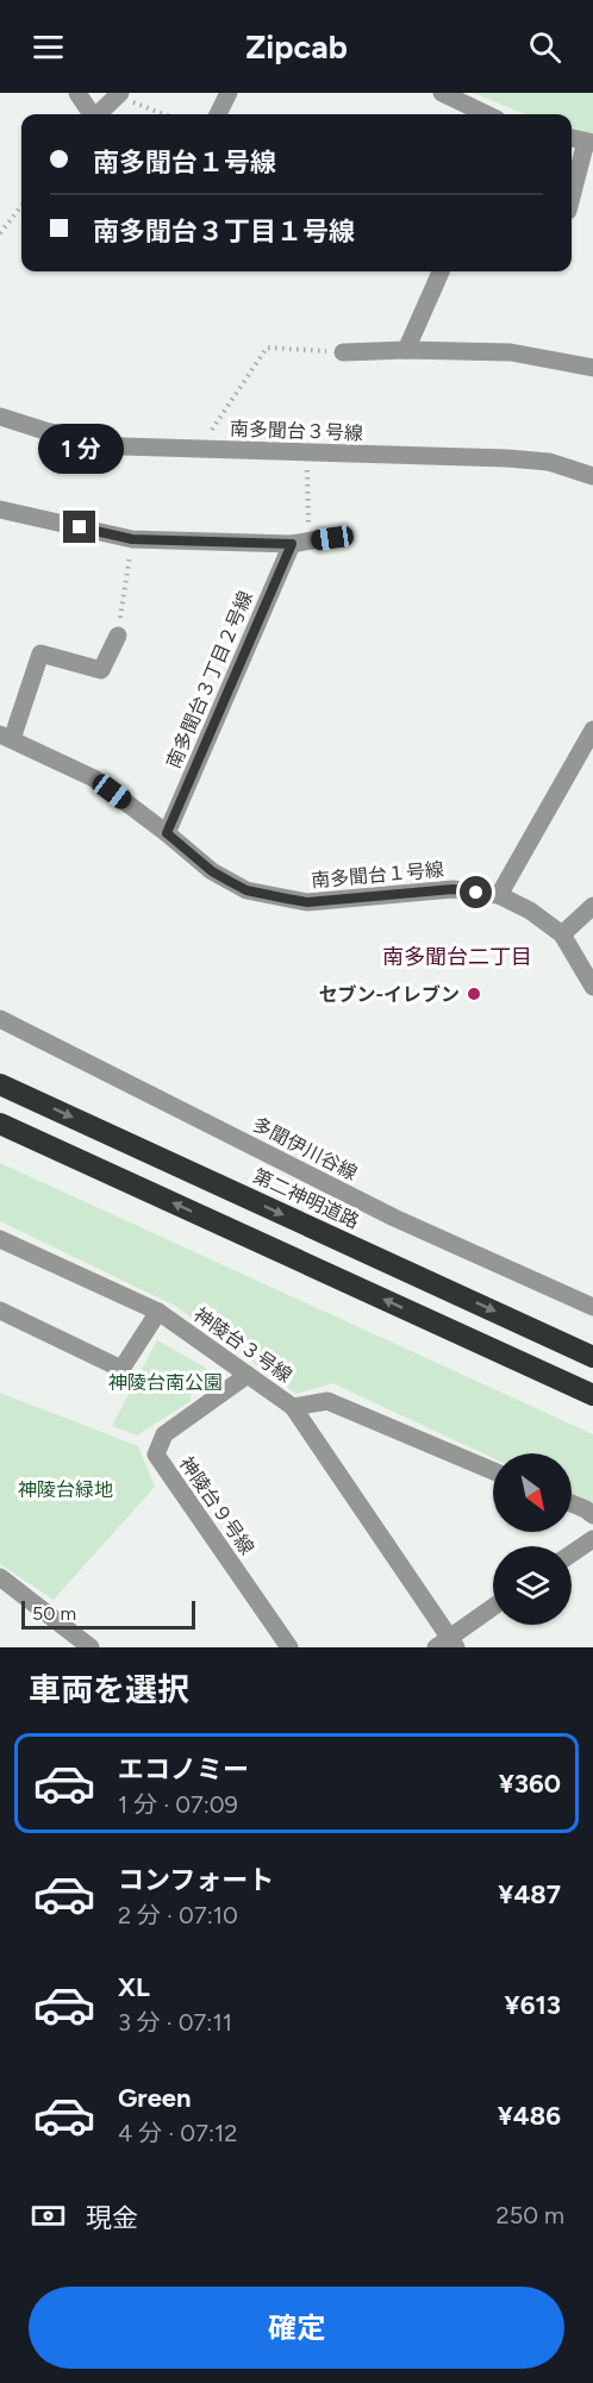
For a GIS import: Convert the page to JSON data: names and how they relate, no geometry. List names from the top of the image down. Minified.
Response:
{"streets":{"highway":["第二神明道路"],"street":["南多聞台３号線","南多聞台３丁目２号線","南多聞台１号線","多聞伊川谷線","神陵台３号線","神陵台９号線"]},"crossings":[["南多聞台３丁目２号線","南多聞台１号線"],["神陵台３号線","神陵台９号線"]],"districts":["南多聞台二丁目"],"parks":["神陵台南公園","神陵台緑地"],"places":["セブン-イレブン"],"scale_bar":"50 m","north":"bottom right","page":{"header":"Zipcab","banner":["南多聞台１号線","南多聞台３丁目１号線"],"bubble":"1 分","scale":"50 m","heading":"車両を選択","list":[{"name":"エコノミー","note":"1 分 · 07:09","value":"¥360"},{"name":"コンフォート","note":"2 分 · 07:10","value":"¥487"},{"name":"XL","note":"3 分 · 07:11","value":"¥613"},{"name":"Green","note":"4 分 · 07:12","value":"¥486"}],"pay":["現金","250 m"],"buttons":"確定"}}
